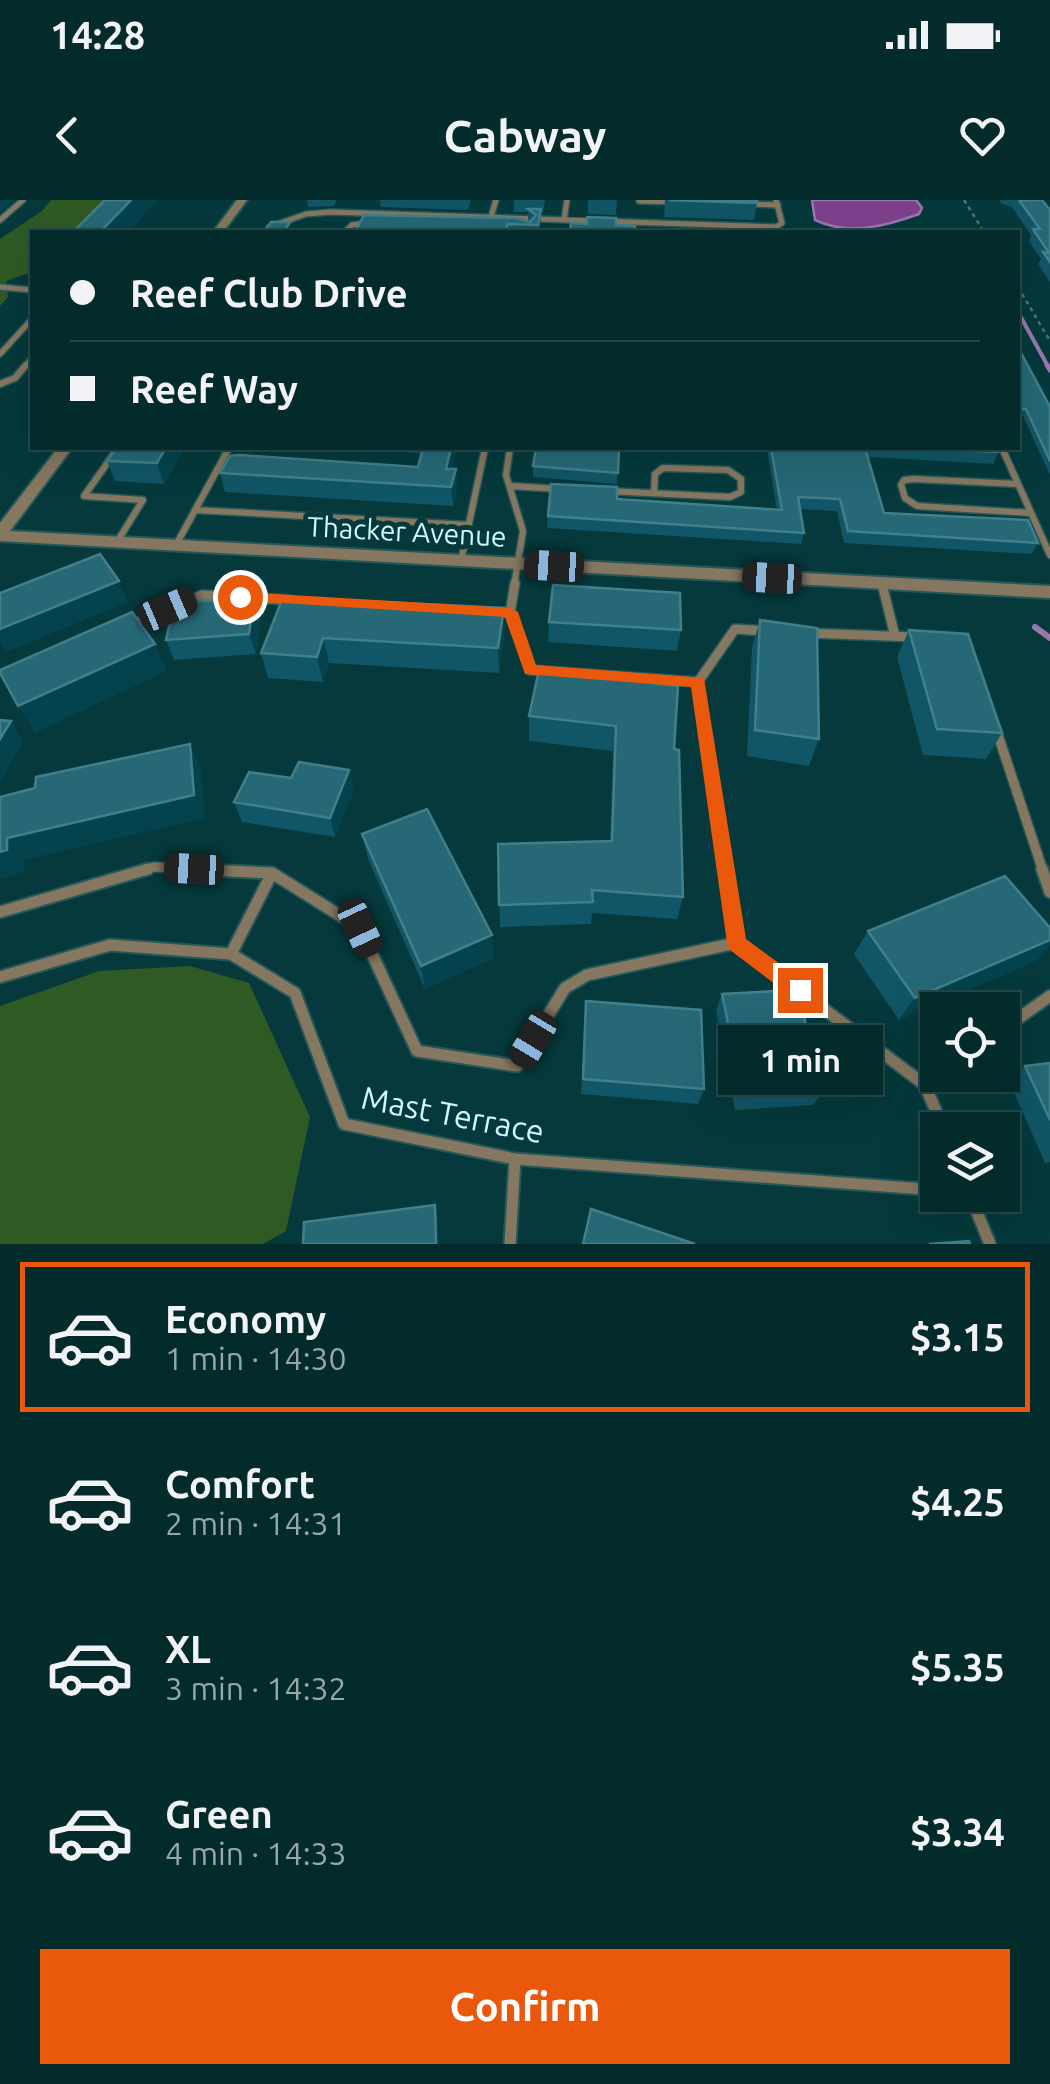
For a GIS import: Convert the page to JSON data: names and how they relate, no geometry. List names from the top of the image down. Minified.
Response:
{"streets":{"street":["Thacker Avenue"],"lane":["Mast Terrace"]},"page":{"status":"14:28","header":"Cabway","banner":["Reef Club Drive","Reef Way"],"bubble":"1 min","list":[{"name":"Economy","note":"1 min · 14:30","value":"$3.15"},{"name":"Comfort","note":"2 min · 14:31","value":"$4.25"},{"name":"XL","note":"3 min · 14:32","value":"$5.35"},{"name":"Green","note":"4 min · 14:33","value":"$3.34"}],"buttons":"Confirm"}}
